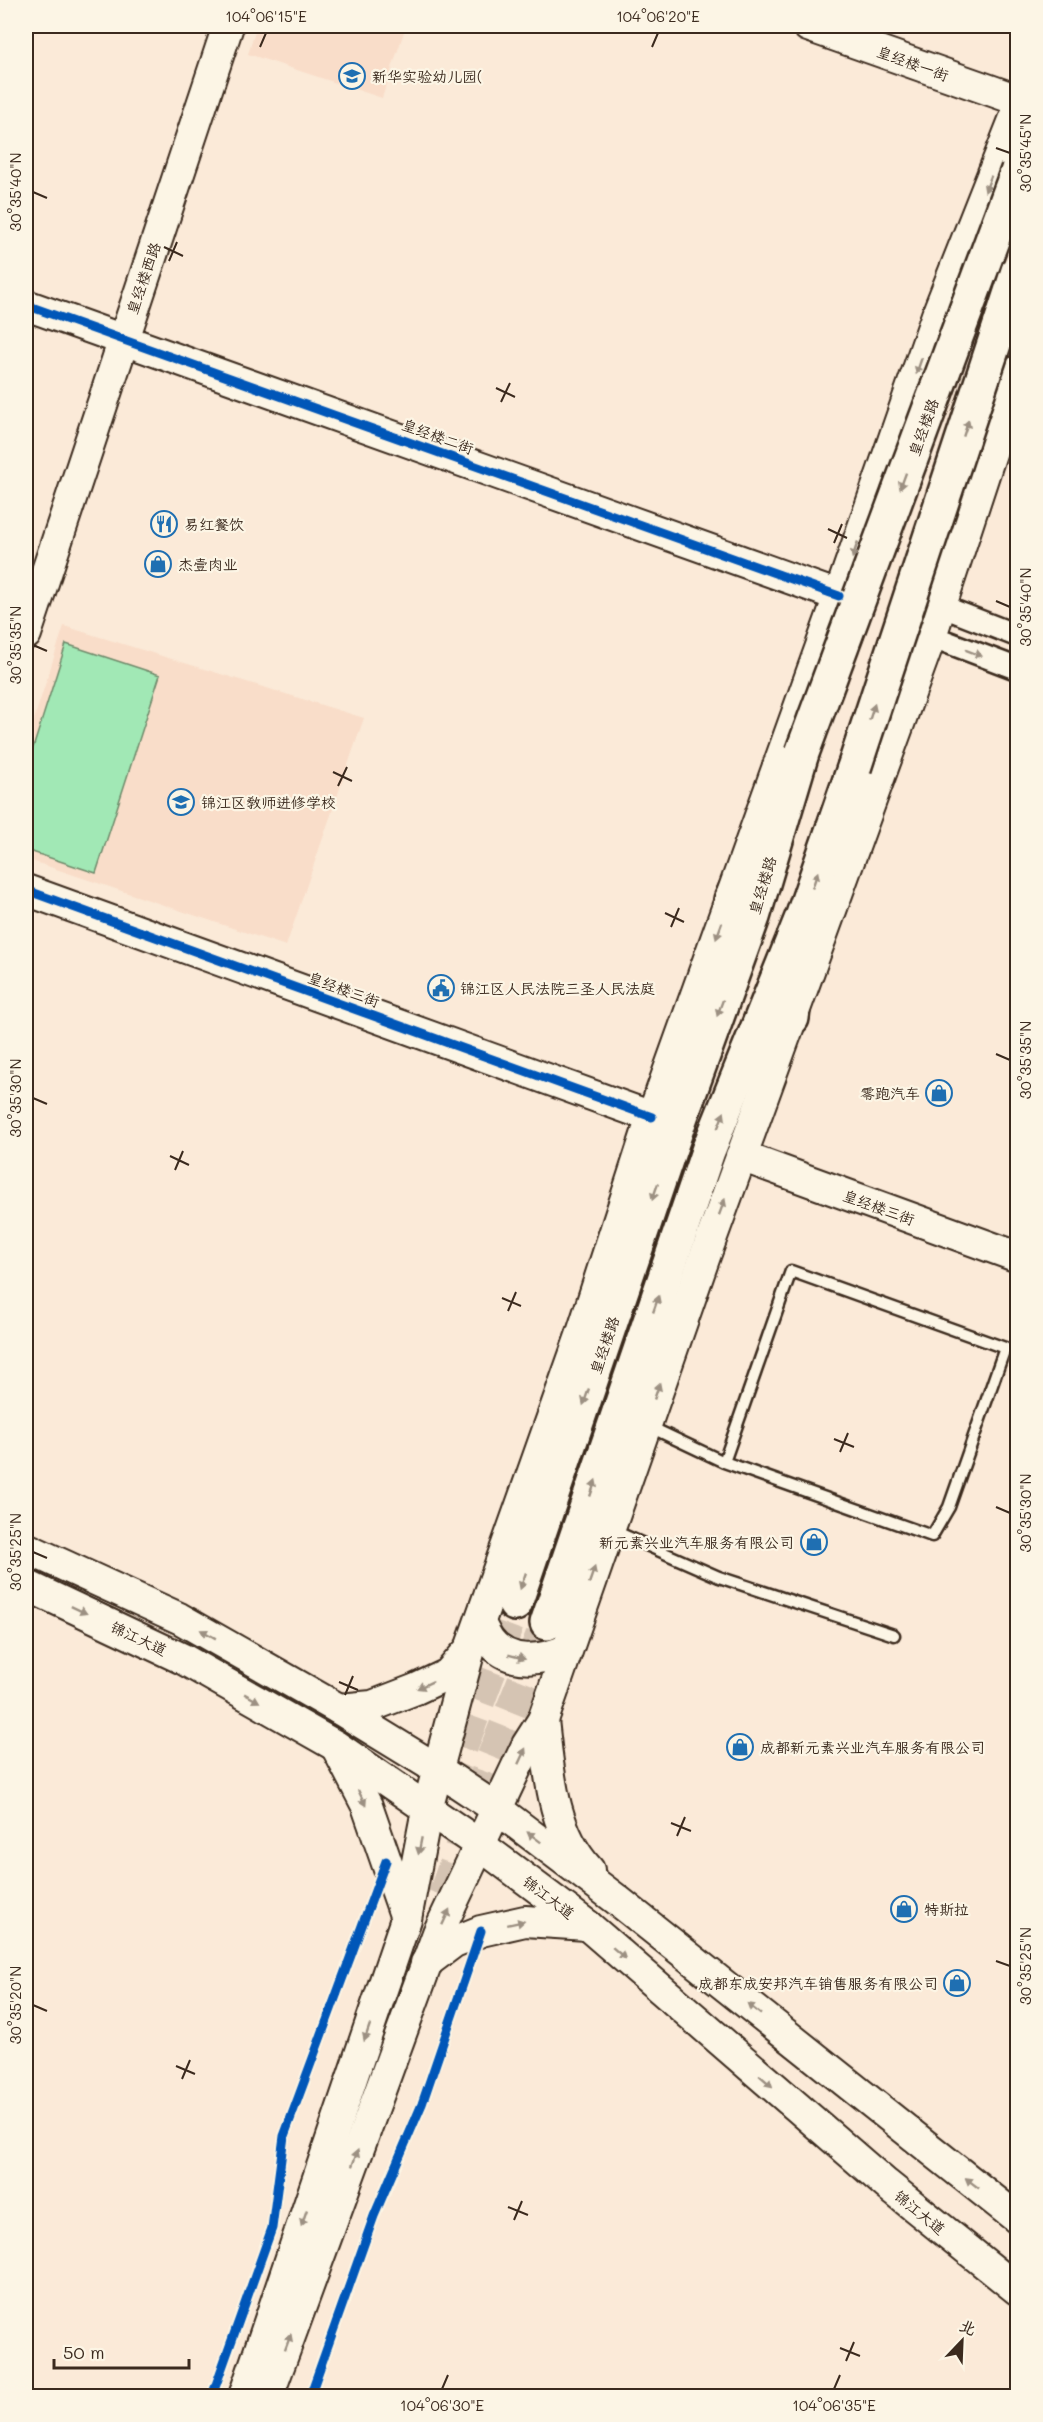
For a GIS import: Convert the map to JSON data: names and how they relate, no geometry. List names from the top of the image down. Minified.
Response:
{"streets":{"highway":["皇经楼路"],"main road":["皇经楼一街","皇经楼西路","皇经楼二街","皇经楼三街","锦江大道"]},"crossings":[["皇经楼西路","皇经楼二街"]],"places":{"school or university":["新华实验幼儿园(","锦江区教师进修学校"],"restaurant":["易红餐饮"],"shop":["杰壹肉业","零跑汽车","新元素兴业汽车服务有限公司","成都新元素兴业汽车服务有限公司","特斯拉","成都东成安邦汽车销售服务有限公司"],"public building":["锦江区人民法院三圣人民法庭"]},"scale_bar":"50 m","north":"top right","coordinates":["104°06'15\"E","104°06'20\"E","30°35'45\"N","30°35'40\"N","30°35'35\"N","30°35'30\"N","30°35'25\"N","30°35'20\"N","104°06'30\"E","104°06'35\"E"]}
